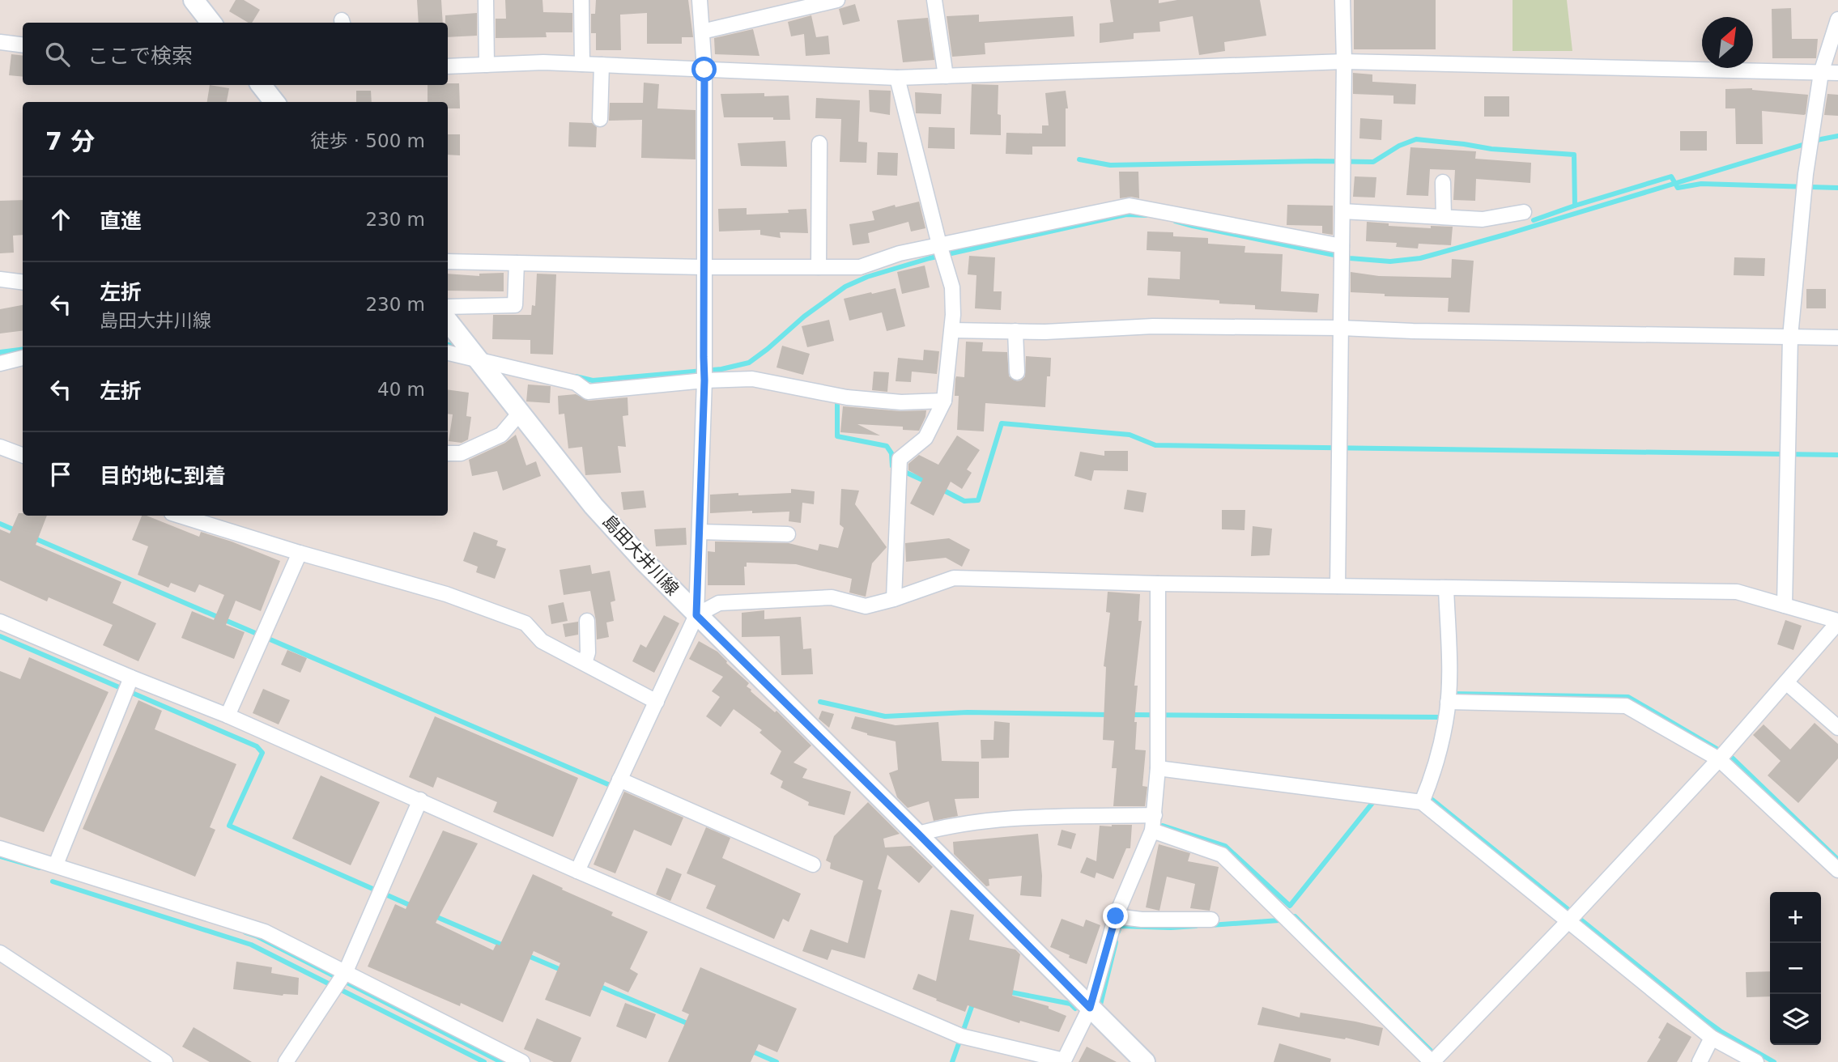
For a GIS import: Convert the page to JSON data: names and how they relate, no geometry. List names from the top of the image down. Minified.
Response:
{"streets":{"main road":["島田大井川線"]},"north":"top right","page":{"search":"ここで検索","heading":["7 分","徒歩 · 500 m"],"list":[["直進","230 m"],["左折","島田大井川線","230 m"],["左折","40 m"],"目的地に到着"],"map_buttons":["+","−"]}}
